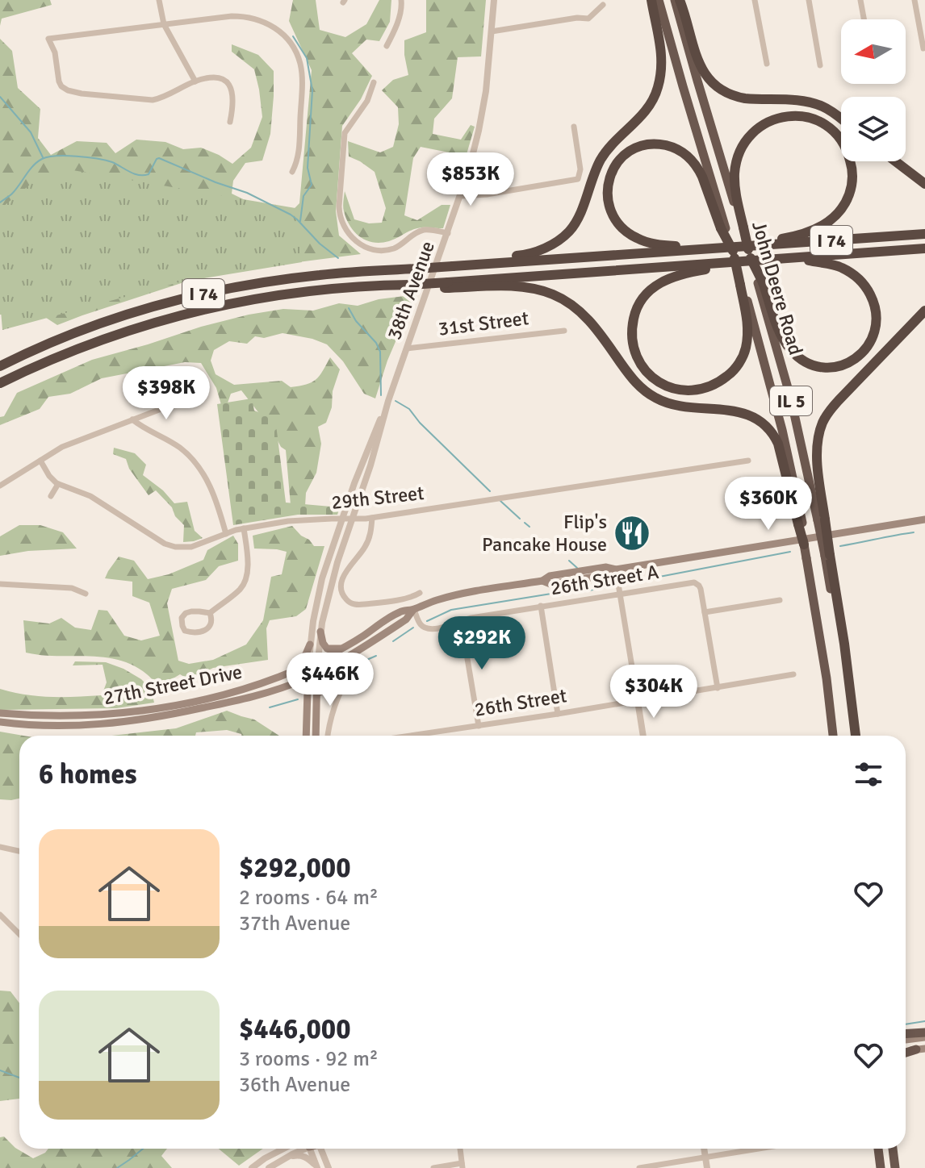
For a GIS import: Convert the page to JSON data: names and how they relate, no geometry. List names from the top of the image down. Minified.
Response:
{"streets":{"highway":["I 74","John Deere Road","IL 5"],"main road":["27th Street Drive"],"street":["38th Avenue","31st Street","29th Street","26th Street A","26th Street"]},"crossings":[["I 74","John Deere Road"],["38th Avenue","31st Street"],["38th Avenue","29th Street"],["38th Avenue","27th Street Drive"],["26th Street A","27th Street Drive"]],"places":{"restaurant":["Flip's Pancake House"]},"north":"left","page":{"price":["$853K","$398K","$360K","$292K","$446K","$304K"],"heading":"6 homes","list":[{"name":"$292,000","note":"2 rooms · 64 m² · 37th Avenue"},{"name":"$446,000","note":"3 rooms · 92 m² · 36th Avenue"}]}}
